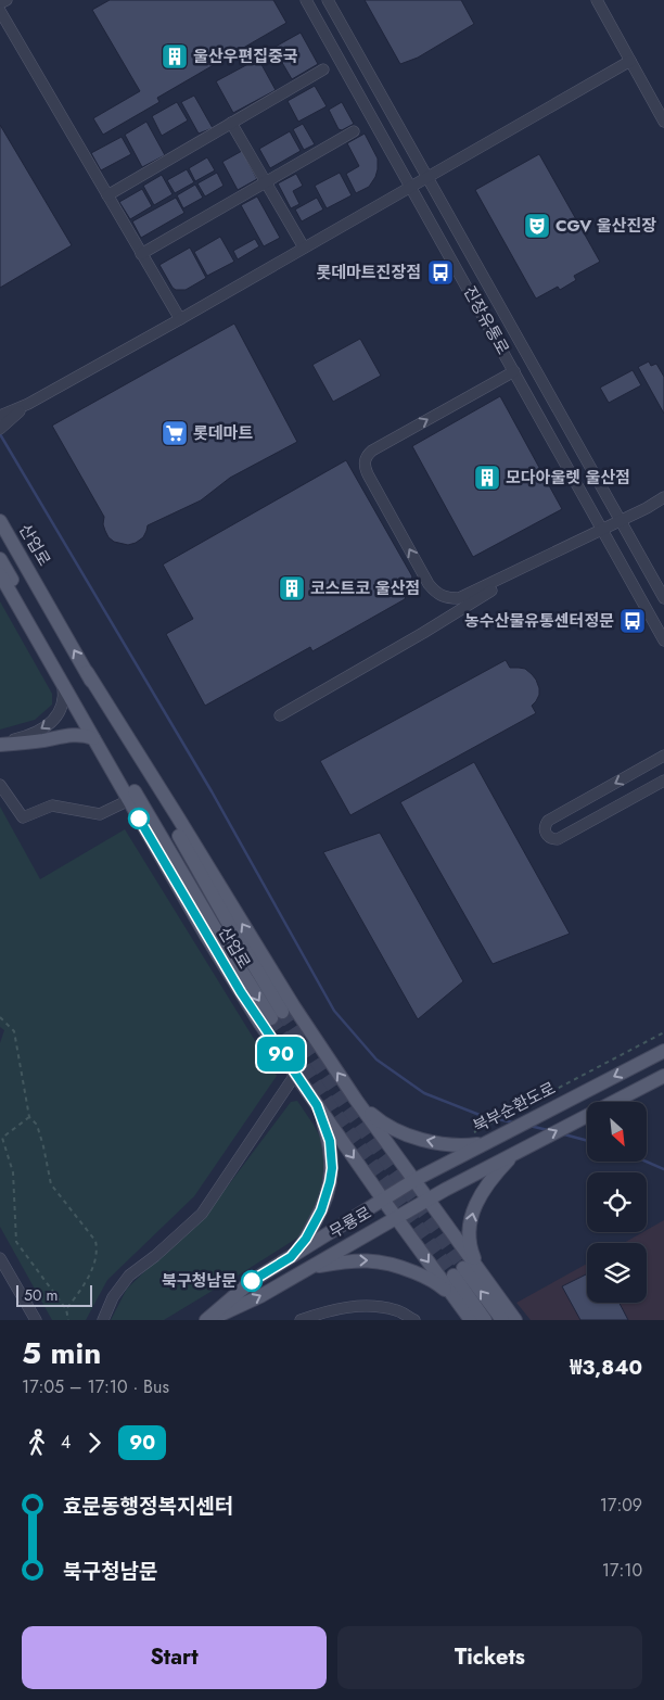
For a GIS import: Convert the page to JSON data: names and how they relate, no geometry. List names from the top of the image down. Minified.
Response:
{"streets":{"main road":["산업로","북부순환도로","무룡로"],"street":["진장유통로"]},"crossings":[["산업로","북부순환도로"],["산업로","무룡로"],["북부순환도로","무룡로"]],"places":{"building":["울산우편집중국","모다아울렛 울산점","코스트코 울산점"],"theatre":["CGV 울산진장"],"bus stop":["롯데마트진장점","농수산물유통센터정문"],"supermarket":["롯데마트"],"other":["북구청남문"]},"lines":["bus line 90"],"scale_bar":"50 m","north":"bottom right","page":{"on_map":"90","scale":"50 m","heading":["5 min","17:05 – 17:10 · Bus","₩3,840"],"legs":["4","90"],"list":[{"name":"효문동행정복지센터","value":"17:09"},{"name":"북구청남문","value":"17:10"}],"buttons":["Start","Tickets"]}}
